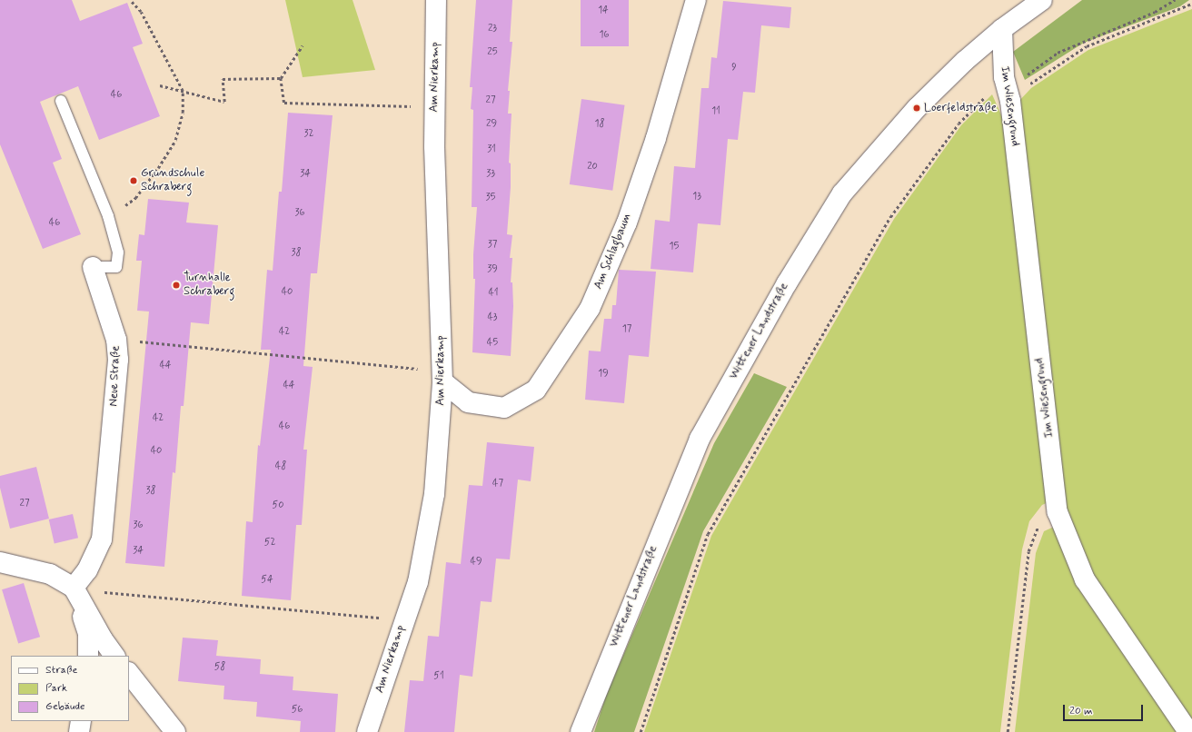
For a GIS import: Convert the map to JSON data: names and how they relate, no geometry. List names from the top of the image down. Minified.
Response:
{"streets":{"street":["Am Nierkamp","Im Wiesengrund","Am Schlagbaum","Wittener Landstraße","Neue Straße"]},"crossings":[["Am Nierkamp","Am Schlagbaum"],["Im Wiesengrund","Wittener Landstraße"]],"places":["Loerfeldstraße","Grundschule Schraberg","Turnhalle Schraberg"],"house_numbers":["14","23","16","25","9","46","27","11","29","18","32","31","20","34","33","13","35","36","46","37","15","38","39","40","41","43","17","42","45","44","19","44","42","46","40","48","47","38","27","50","36","52","34","49","54","58","51","56"],"legend":["Straße","Park","Gebäude"],"scale_bar":"20 m"}
